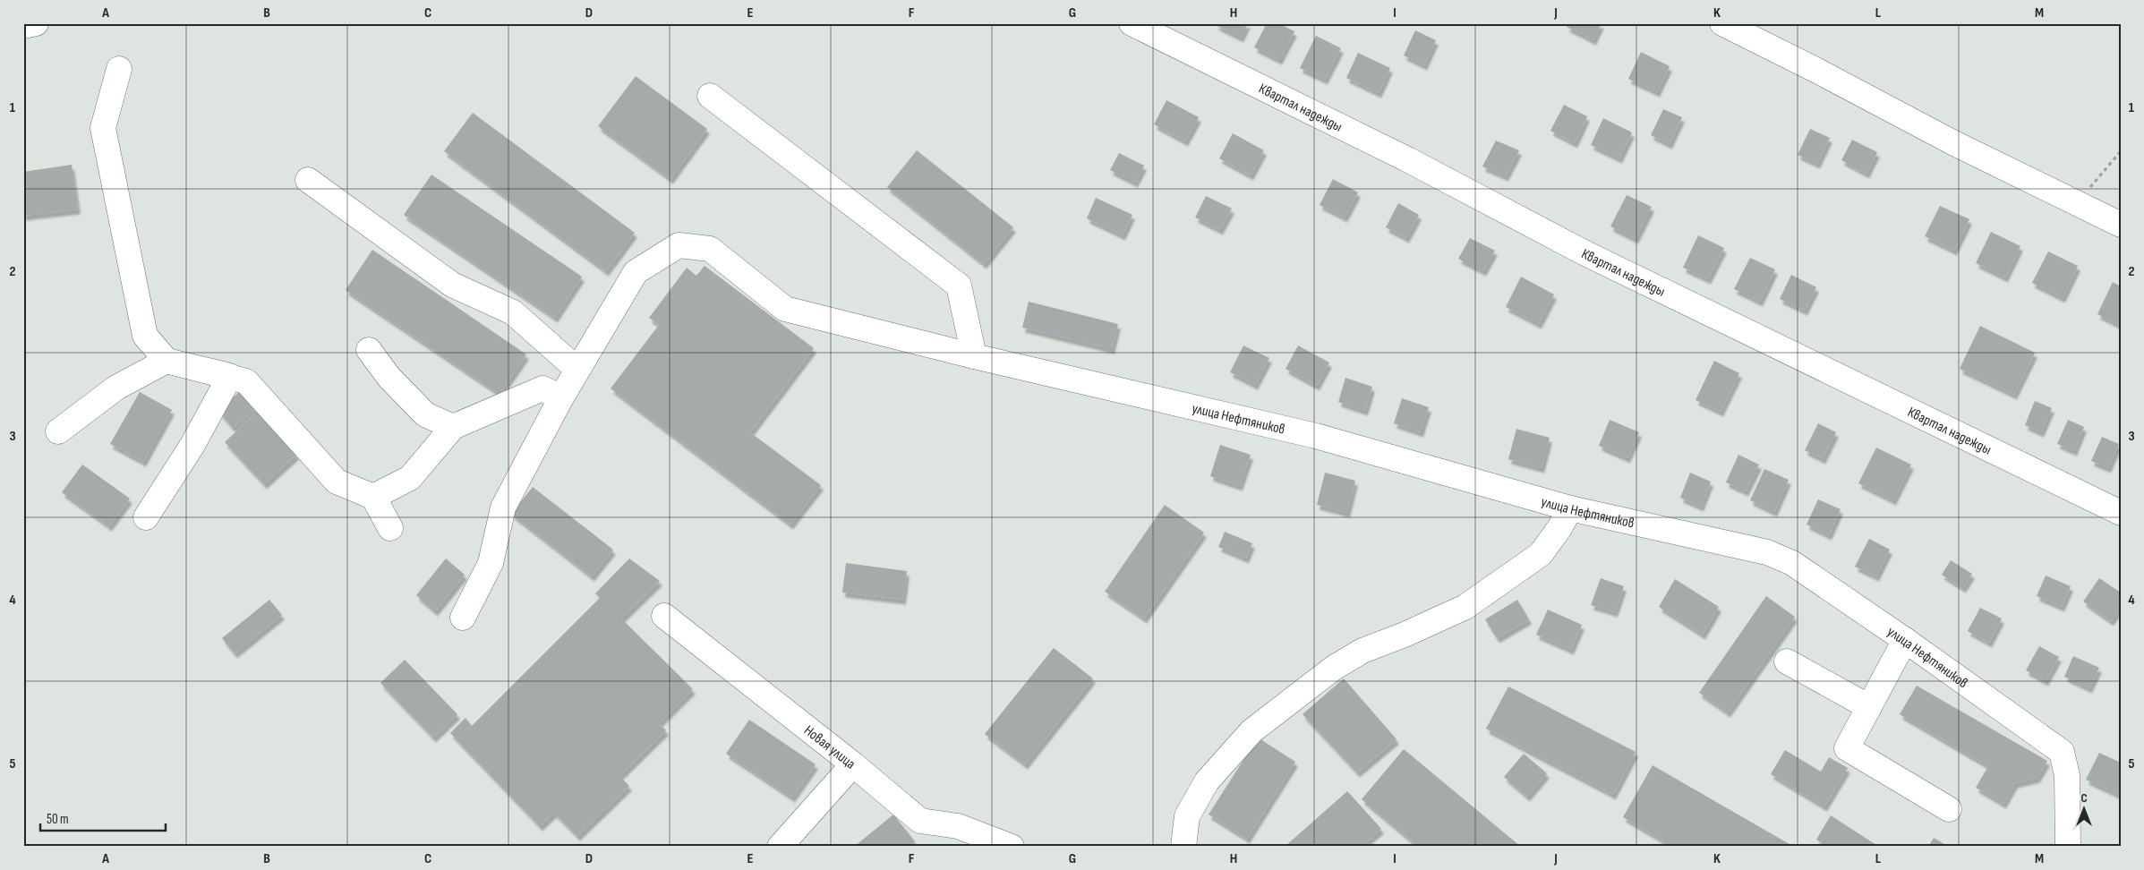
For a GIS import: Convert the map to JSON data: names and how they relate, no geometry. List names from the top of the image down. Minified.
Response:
{"streets":{"street":["Квартал надежды","улица Нефтяников","Новая улица"]},"scale_bar":"50 m","north":"top","grid":{"columns":["A","B","C","D","E","F","G","H","I","J","K","L","M"],"rows":["1","2","3","4","5"]}}
